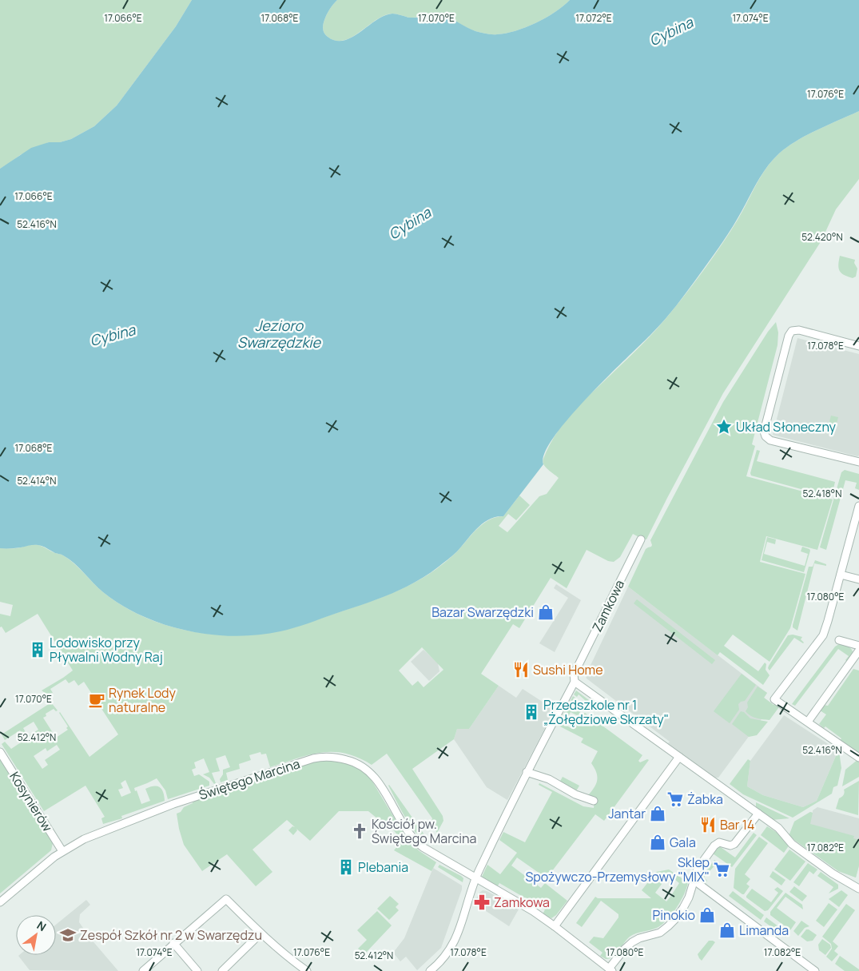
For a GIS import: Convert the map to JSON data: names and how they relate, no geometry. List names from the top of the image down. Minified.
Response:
{"streets":{"street":["Zamkowa","Świętego Marcina","Kosynierów"]},"crossings":[["Zamkowa","Świętego Marcina"],["Świętego Marcina","Kosynierów"]],"water":["Cybina","Jezioro Swarzędzkie"],"places":{"place":["Układ Słoneczny"],"shop":["Bazar Swarzędzki","Jantar","Gala","Pinokio","Limanda"],"building":["Lodowisko przy Pływalni Wodny Raj","Przedszkole nr 1 „Żołędziowe Skrzaty\"","Plebania"],"restaurant":["Sushi Home","Bar 14"],"cafe":["Rynek Lody naturalne"],"supermarket":["Żabka","Sklep Spożywczo-Przemysłowy \"MIX\""],"church":["Kościół pw. Świętego Marcina"],"pharmacy":["Zamkowa"],"school or university":["Zespół Szkół nr 2 w Swarzędzu"]},"north":"top right","coordinates":["17.066°E","17.068°E","17.070°E","17.072°E","17.074°E","17.076°E","52.416°N","52.420°N","17.078°E","52.414°N","52.418°N","17.080°E","52.412°N","17.082°E"]}
